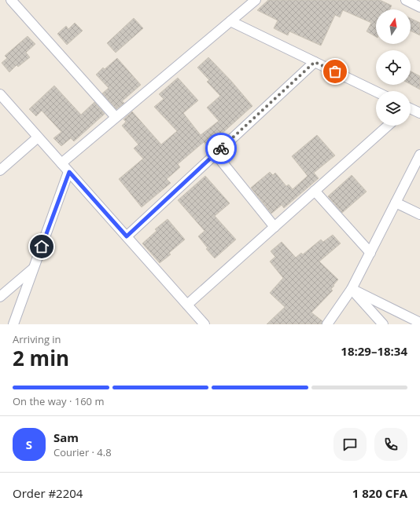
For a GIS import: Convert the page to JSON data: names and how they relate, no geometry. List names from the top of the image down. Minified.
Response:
{"north":"top","page":{"heading":["2 min","Arriving in","18:29–18:34"],"panel":["Sam","Courier · 4.8","Order #2204","1 820 CFA"],"bar":"On the way · 160 m","round":"S"}}
